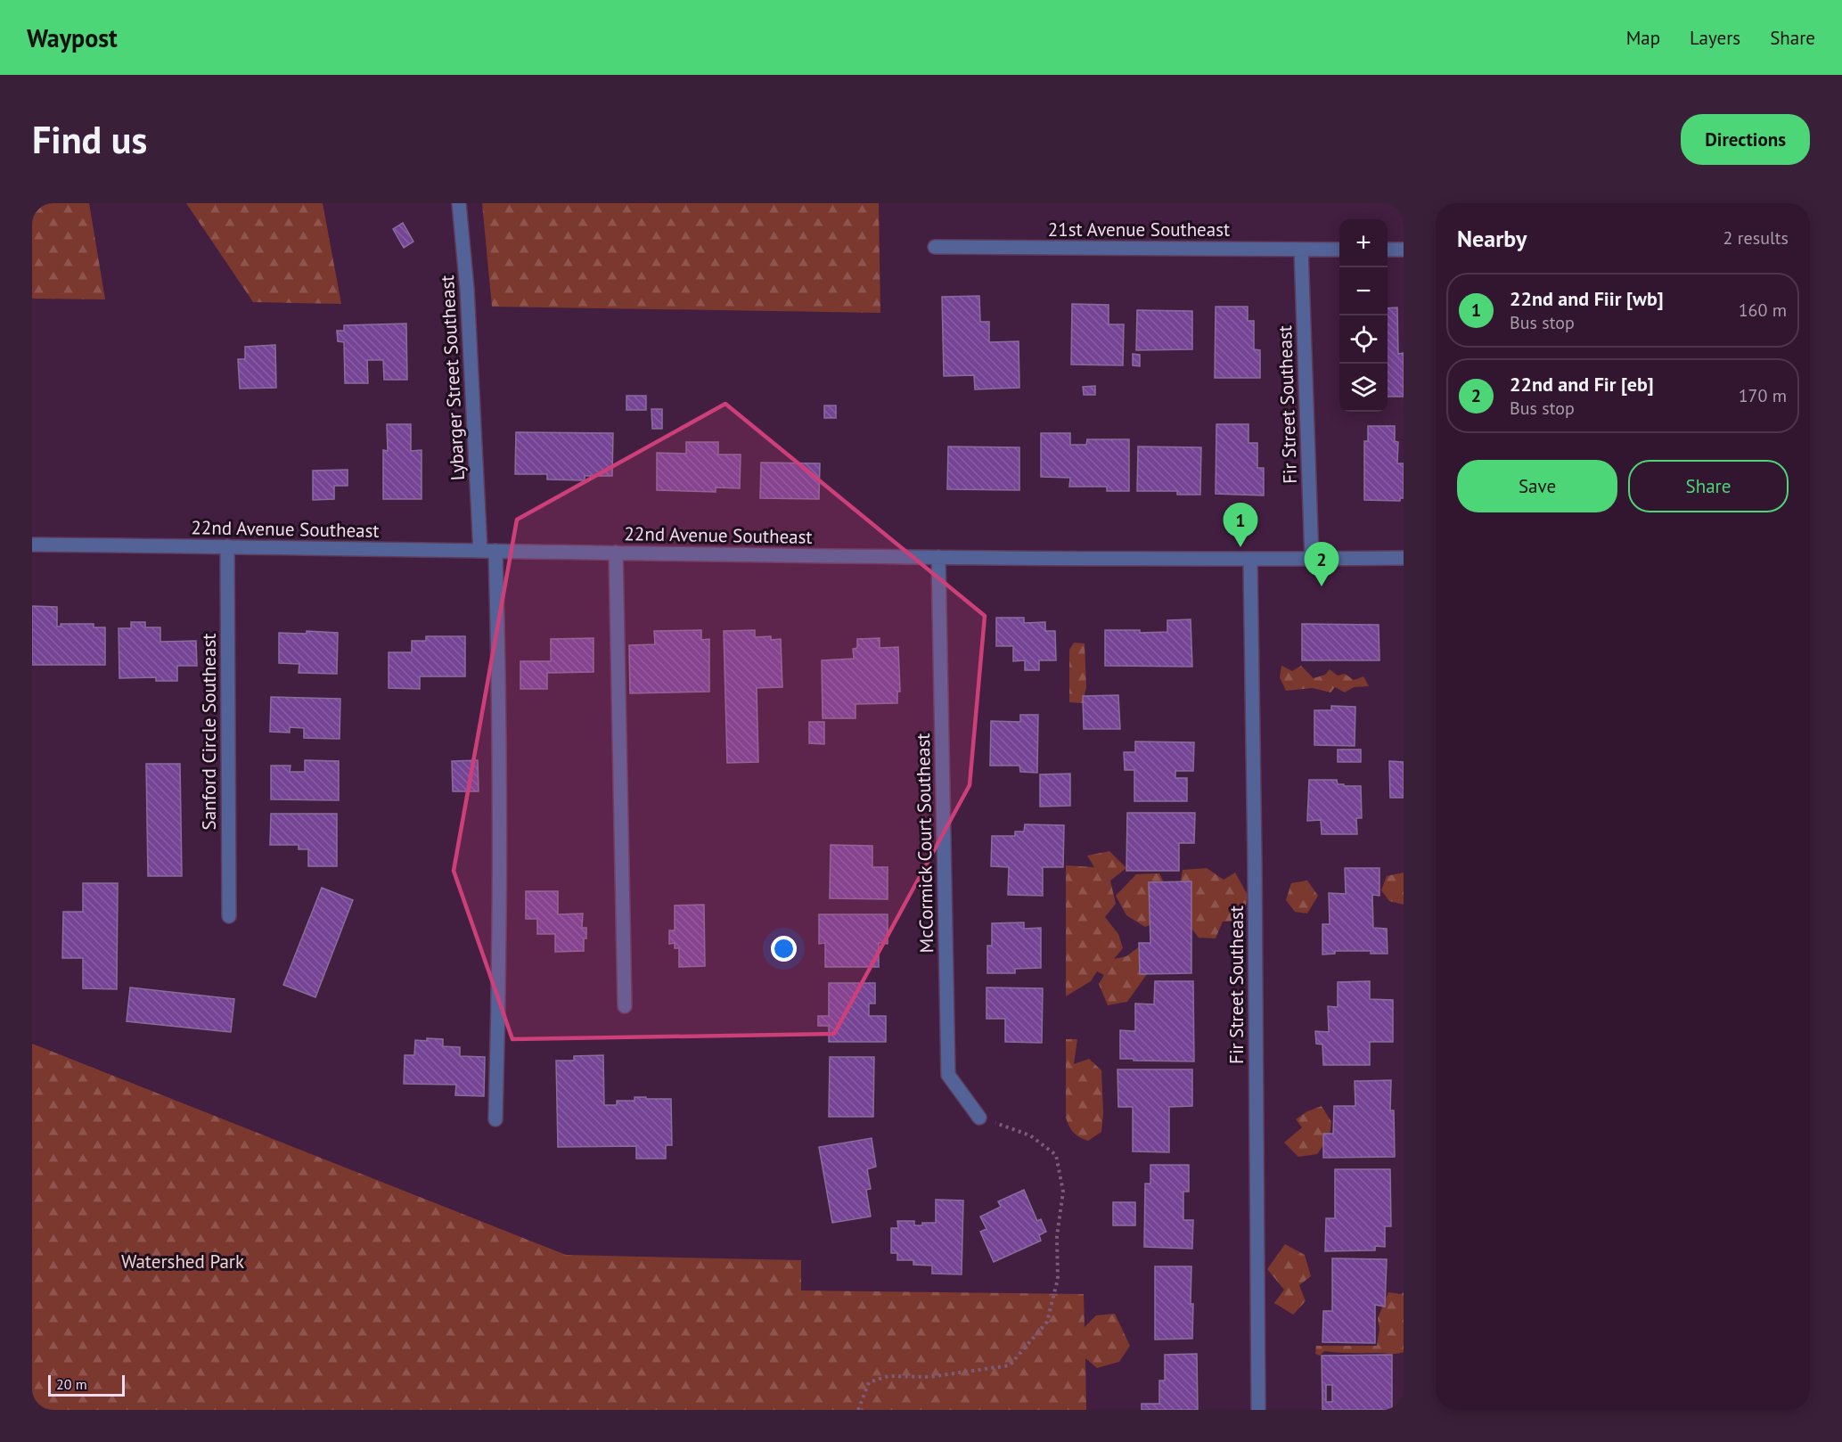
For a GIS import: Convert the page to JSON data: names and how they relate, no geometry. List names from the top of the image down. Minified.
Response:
{"streets":{"street":["21st Avenue Southeast","Lybarger Street Southeast","Fir Street Southeast","22nd Avenue Southeast","Sanford Circle Southeast","McCormick Court Southeast"]},"crossings":[["21st Avenue Southeast","Fir Street Southeast"],["Lybarger Street Southeast","22nd Avenue Southeast"],["Fir Street Southeast","22nd Avenue Southeast"],["22nd Avenue Southeast","Sanford Circle Southeast"],["22nd Avenue Southeast","McCormick Court Southeast"]],"parks":["Watershed Park"],"scale_bar":"20 m","page":{"header":"Waypost","nav":["Map","Layers","Share"],"buttons":["Directions",["Save","Share"]],"title":"Find us","heading":["Nearby","2 results"],"map_buttons":["+","−"],"list":[{"mark":"1","name":"22nd and Fiir [wb]","note":"Bus stop","value":"160 m"},{"mark":"2","name":"22nd and Fir [eb]","note":"Bus stop","value":"170 m"}],"pins":["1","2"],"scale":"20 m"}}
